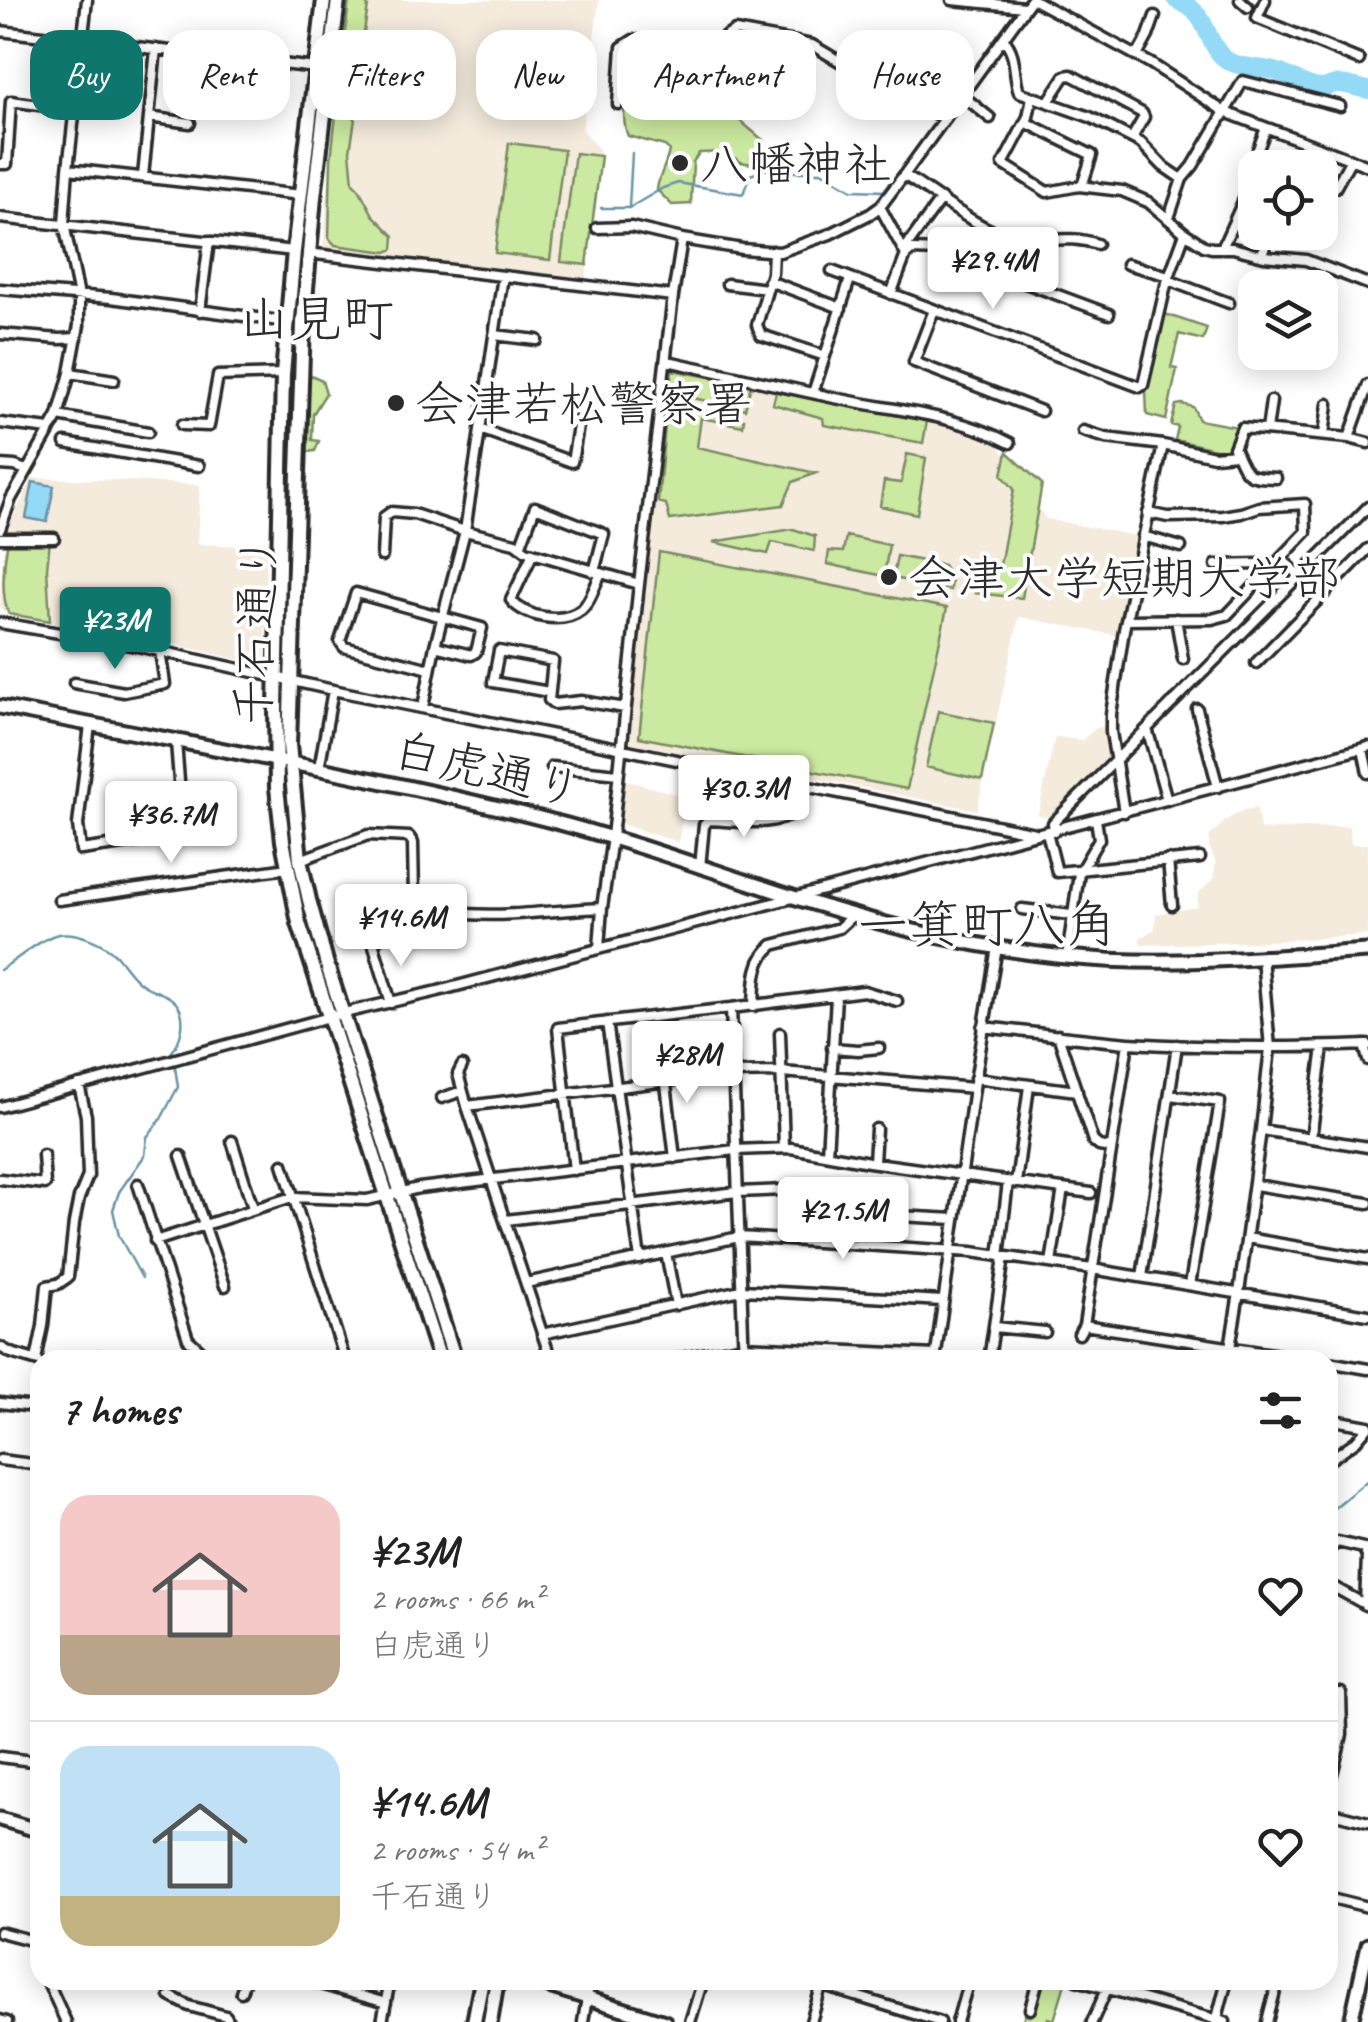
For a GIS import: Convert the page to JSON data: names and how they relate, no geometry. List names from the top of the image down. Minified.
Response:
{"streets":{"main road":["千石通り"],"street":["白虎通り"]},"crossings":[["千石通り","白虎通り"]],"districts":["山見町","一箕町八角"],"places":["八幡神社","会津若松警察署","会津大学短期大学部"],"page":{"chip":["Buy","Rent","Filters","New","Apartment","House"],"price":["¥29.4M","¥23M","¥30.3M","¥36.7M","¥14.6M","¥28M","¥21.5M"],"heading":"7 homes","list":[{"name":"¥23M","note":"2 rooms · 66 m² · 白虎通り"},{"name":"¥14.6M","note":"2 rooms · 54 m² · 千石通り"}]}}
